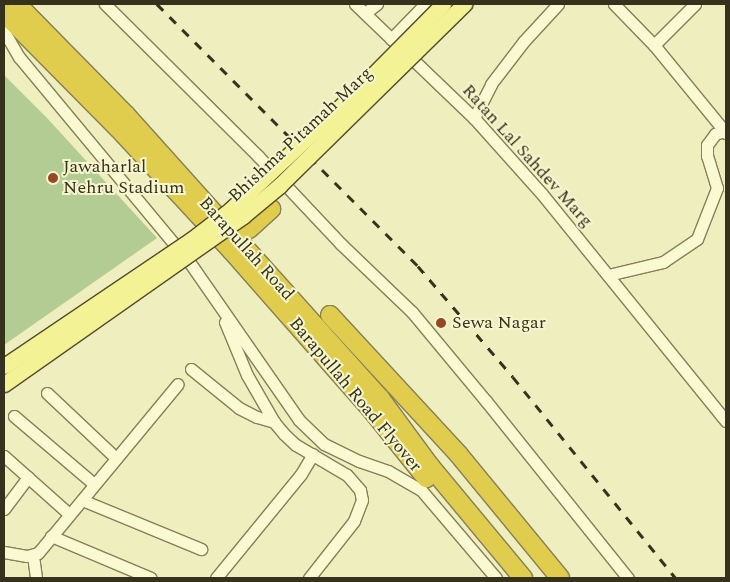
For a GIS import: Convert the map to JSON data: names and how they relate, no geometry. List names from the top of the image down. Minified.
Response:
{"streets":{"highway":["Barapullah Road","Barapullah Road Flyover"],"main road":["Bhishma Pitamah Marg"],"street":["Ratan Lal Sahdev Marg"]},"crossings":[["Barapullah Road","Barapullah Road Flyover"]],"places":["Jawaharlal Nehru Stadium","Sewa Nagar"]}
